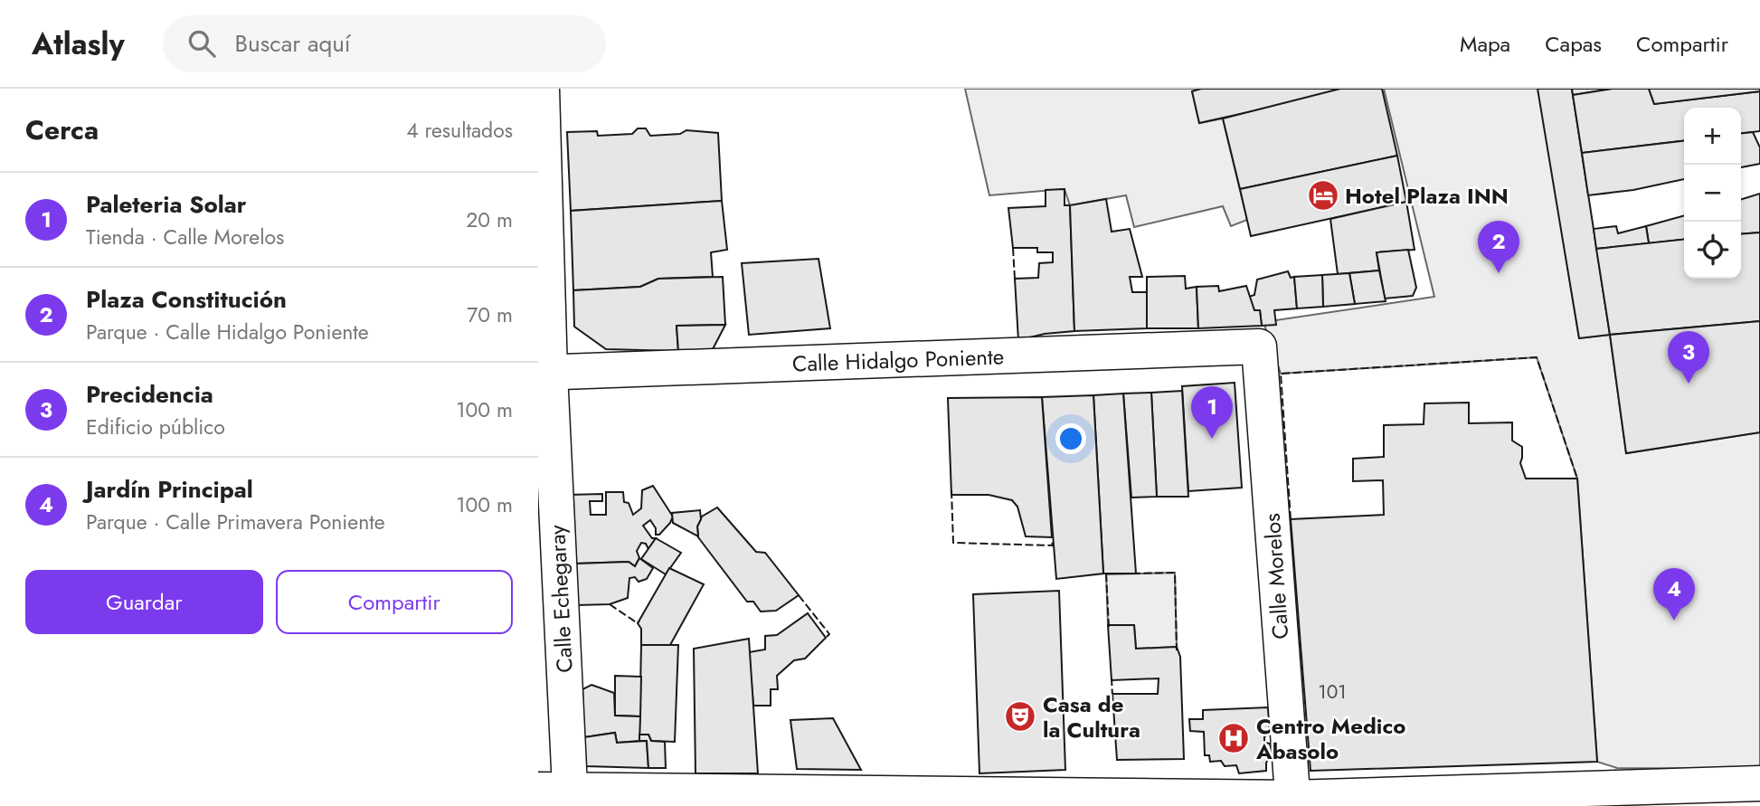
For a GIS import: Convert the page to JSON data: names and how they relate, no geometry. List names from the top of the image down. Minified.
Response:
{"streets":{"street":["Calle Hidalgo Poniente","Calle Morelos","Calle Echegaray"]},"crossings":[["Calle Hidalgo Poniente","Calle Morelos"],["Calle Hidalgo Poniente","Calle Echegaray"]],"places":{"hotel":["Hotel Plaza INN"],"theatre":["Casa de la Cultura"],"hospital":["Centro Medico Abasolo"]},"house_numbers":["101"],"page":{"header":"Atlasly","search":"Buscar aquí","nav":["Mapa","Capas","Compartir"],"heading":["Cerca","4 resultados"],"map_buttons":["+","−"],"list":[{"mark":"1","name":"Paleteria Solar","note":"Tienda · Calle Morelos","value":"20 m"},{"mark":"2","name":"Plaza Constitución","note":"Parque · Calle Hidalgo Poniente","value":"70 m"},{"mark":"3","name":"Precidencia","note":"Edificio público","value":"100 m"},{"mark":"4","name":"Jardín Principal","note":"Parque · Calle Primavera Poniente","value":"100 m"}],"pins":["2","3","1","4"],"buttons":["Guardar","Compartir"]}}
